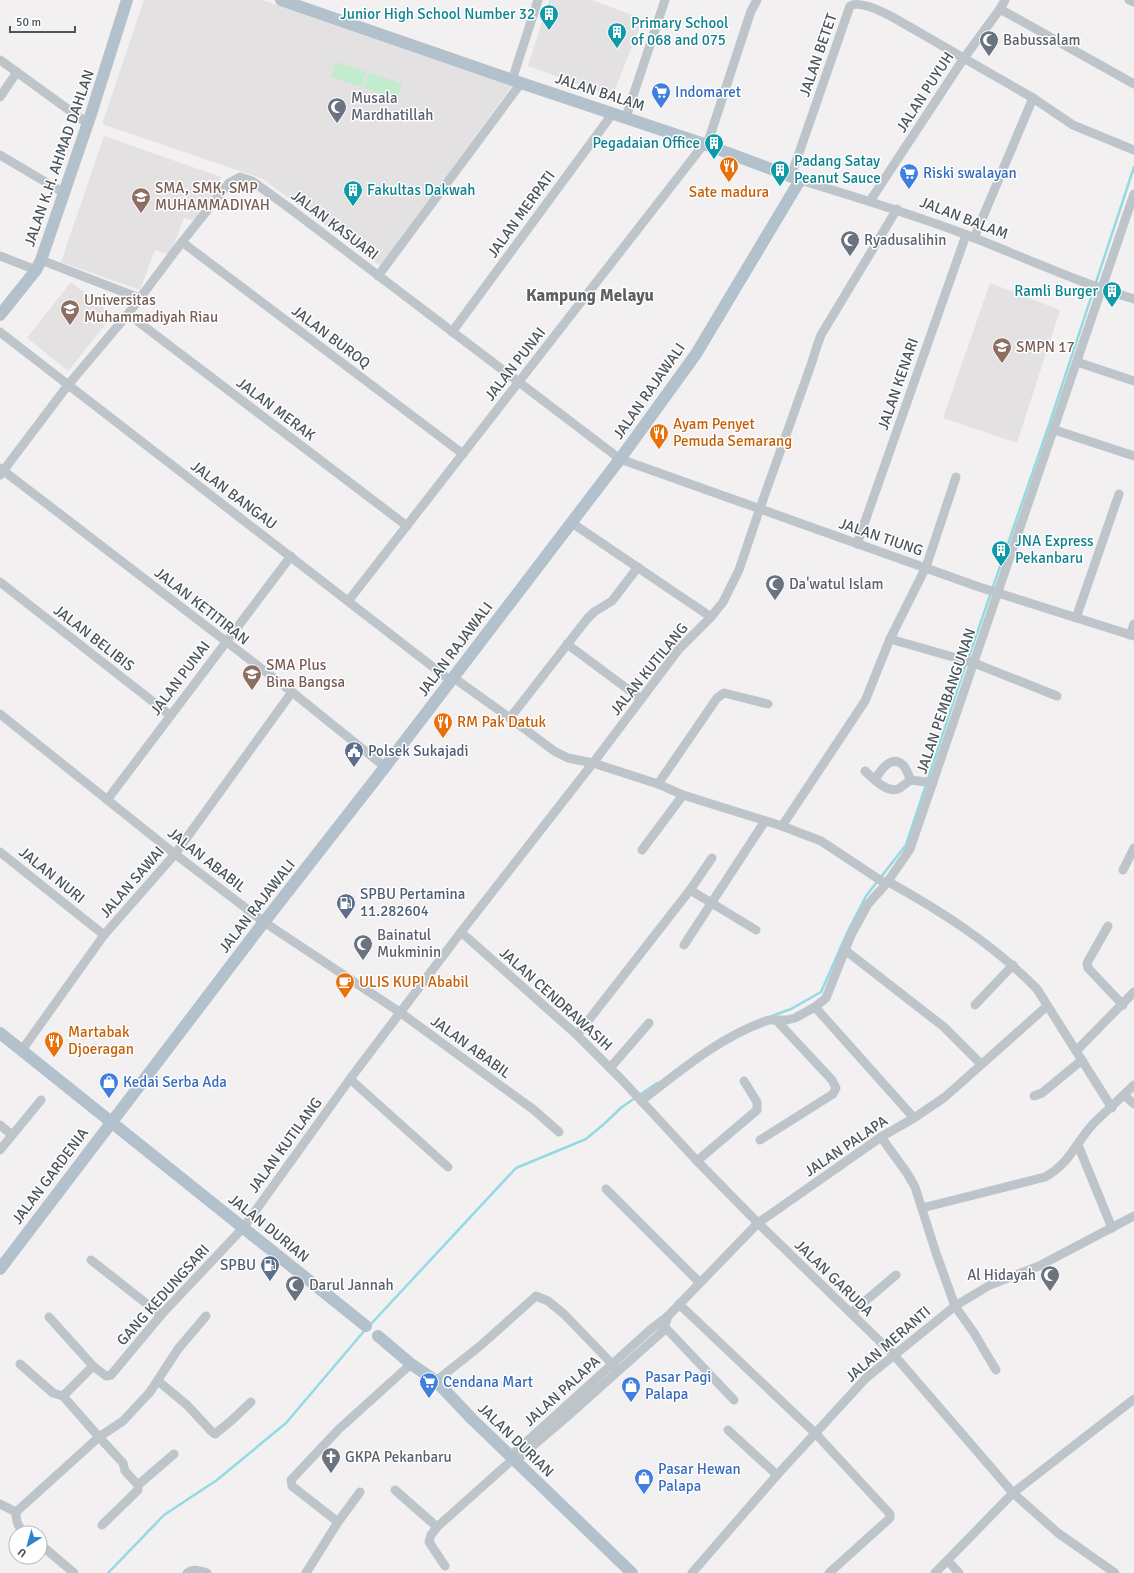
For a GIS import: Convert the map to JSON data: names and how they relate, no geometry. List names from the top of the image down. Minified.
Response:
{"streets":{"main road":["JALAN BALAM","JALAN K.H. AHMAD DAHLAN","JALAN RAJAWALI","JALAN GARDENIA","JALAN DURIAN"],"street":["JALAN BETET","JALAN PUYUH","JALAN MERPATI","JALAN KASUARI","JALAN BUROQ","JALAN PUNAI","JALAN KENARI","JALAN MERAK","JALAN BANGAU","JALAN TIUNG","JALAN KETITIRAN","JALAN BELIBIS","JALAN KUTILANG","JALAN PEMBANGUNAN","JALAN ABABIL","JALAN NURI","JALAN SAWAI","JALAN CENDRAWASIH","JALAN PALAPA","JALAN GARUDA","GANG KEDUNGSARI","JALAN MERANTI"]},"crossings":[["JALAN BETET","JALAN BALAM"],["JALAN BETET","JALAN PUYUH"],["JALAN BETET","JALAN KENARI"],["JALAN BETET","JALAN RAJAWALI"],["JALAN BALAM","JALAN PUYUH"],["JALAN BALAM","JALAN MERPATI"],["JALAN BALAM","JALAN PUNAI"],["JALAN BALAM","JALAN KENARI"],["JALAN BALAM","JALAN RAJAWALI"],["JALAN BALAM","JALAN KUTILANG"],["JALAN BALAM","JALAN PEMBANGUNAN"],["JALAN MERPATI","JALAN KASUARI"],["JALAN KASUARI","JALAN BUROQ"],["JALAN KASUARI","JALAN PUNAI"],["JALAN KASUARI","JALAN RAJAWALI"],["JALAN KASUARI","JALAN MERAK"],["JALAN KASUARI","JALAN BANGAU"],["JALAN KASUARI","JALAN TIUNG"],["JALAN KASUARI","JALAN KETITIRAN"],["JALAN BUROQ","JALAN PUNAI"],["JALAN PUNAI","JALAN MERAK"],["JALAN PUNAI","JALAN BANGAU"],["JALAN PUNAI","JALAN KETITIRAN"],["JALAN PUNAI","JALAN BELIBIS"],["JALAN PUNAI","JALAN ABABIL"],["JALAN KENARI","JALAN TIUNG"],["JALAN RAJAWALI","JALAN BANGAU"],["JALAN RAJAWALI","JALAN TIUNG"],["JALAN RAJAWALI","JALAN KETITIRAN"],["JALAN RAJAWALI","JALAN ABABIL"],["JALAN RAJAWALI","JALAN GARDENIA"],["JALAN RAJAWALI","JALAN DURIAN"],["JALAN BANGAU","JALAN KUTILANG"],["JALAN BANGAU","JALAN PEMBANGUNAN"],["JALAN BANGAU","JALAN PALAPA"],["JALAN TIUNG","JALAN KUTILANG"],["JALAN TIUNG","JALAN PEMBANGUNAN"],["JALAN KETITIRAN","JALAN SAWAI"],["JALAN KUTILANG","JALAN ABABIL"],["JALAN KUTILANG","JALAN CENDRAWASIH"],["JALAN KUTILANG","JALAN DURIAN"],["JALAN KUTILANG","GANG KEDUNGSARI"],["JALAN PEMBANGUNAN","JALAN GARUDA"],["JALAN ABABIL","JALAN SAWAI"],["JALAN NURI","JALAN SAWAI"],["JALAN SAWAI","JALAN DURIAN"],["JALAN CENDRAWASIH","JALAN GARUDA"],["JALAN PALAPA","JALAN DURIAN"],["JALAN PALAPA","JALAN GARUDA"],["JALAN GARDENIA","JALAN DURIAN"],["JALAN DURIAN","GANG KEDUNGSARI"],["JALAN GARUDA","JALAN MERANTI"]],"districts":["Kampung Melayu"],"places":{"building":["Junior High School Number 32","Primary School of 068 and 075","Pegadaian Office","Padang Satay Peanut Sauce","Fakultas Dakwah","Ramli Burger","JNA Express Pekanbaru"],"mosque":["Babussalam","Musala Mardhatillah","Ryadusalihin","Da'watul Islam","Bainatul Mukminin","Al Hidayah","Darul Jannah"],"supermarket":["Indomaret","Riski swalayan","Cendana Mart"],"restaurant":["Sate madura","Ayam Penyet Pemuda Semarang","RM Pak Datuk","Martabak Djoeragan"],"school or university":["SMA, SMK, SMP MUHAMMADIYAH","Universitas Muhammadiyah Riau","SMPN 17","SMA Plus Bina Bangsa"],"public building":["Polsek Sukajadi"],"fuel station":["SPBU Pertamina 11.282604","SPBU"],"cafe":["ULIS KUPI Ababil"],"shop":["Kedai Serba Ada","Pasar Pagi Palapa","Pasar Hewan Palapa"],"church":["GKPA Pekanbaru"]},"scale_bar":"50 m","north":"bottom left"}
